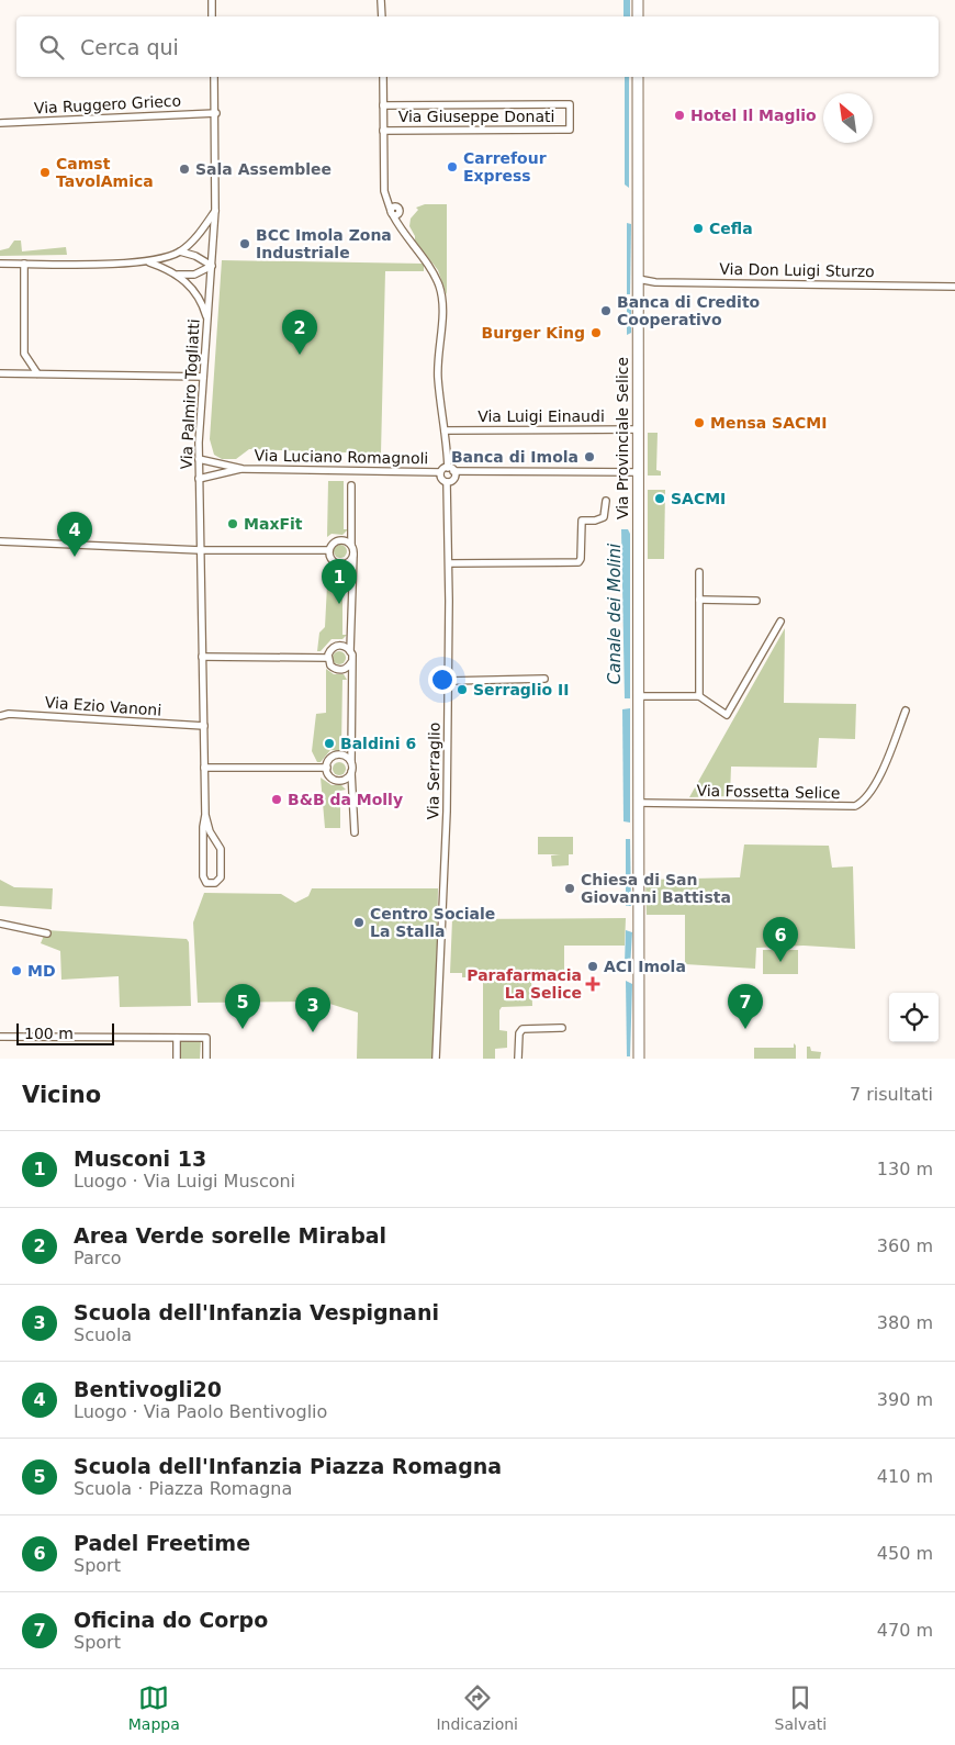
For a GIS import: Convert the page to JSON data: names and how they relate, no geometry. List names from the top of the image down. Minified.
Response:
{"streets":{"main road":["Via Provinciale Selice"],"street":["Via Ruggero Grieco","Via Giuseppe Donati","Via Don Luigi Sturzo","Via Palmiro Togliatti","Via Luigi Einaudi","Via Luciano Romagnoli","Via Ezio Vanoni","Via Serraglio","Via Fossetta Selice"]},"crossings":[["Via Ruggero Grieco","Via Palmiro Togliatti"],["Via Don Luigi Sturzo","Via Provinciale Selice"],["Via Palmiro Togliatti","Via Luciano Romagnoli"],["Via Palmiro Togliatti","Via Ezio Vanoni"],["Via Luigi Einaudi","Via Provinciale Selice"],["Via Provinciale Selice","Via Fossetta Selice"]],"water":["Canale dei Molini"],"places":{"other":["Hotel Il Maglio","Carrefour Express","Sala Assemblee","Camst TavolAmica","Cefla","BCC Imola Zona Industriale","Banca di Credito Cooperativo","Burger King","Mensa SACMI","Banca di Imola","SACMI","MaxFit","Serraglio II","Baldini 6","B&B da Molly","Chiesa di San Giovanni Battista","Centro Sociale La Stalla","ACI Imola","MD"],"health":["Parafarmacia La Selice"]},"scale_bar":"100 m","north":"top left","page":{"search":"Cerca qui","pins":["2","4","1","6","5","7","3"],"scale":"100 m","heading":["Vicino","7 risultati"],"list":[{"mark":"1","name":"Musconi 13","note":"Luogo · Via Luigi Musconi","value":"130 m"},{"mark":"2","name":"Area Verde sorelle Mirabal","note":"Parco","value":"360 m"},{"mark":"3","name":"Scuola dell'Infanzia Vespignani","note":"Scuola","value":"380 m"},{"mark":"4","name":"Bentivogli20","note":"Luogo · Via Paolo Bentivoglio","value":"390 m"},{"mark":"5","name":"Scuola dell'Infanzia Piazza Romagna","note":"Scuola · Piazza Romagna","value":"410 m"},{"mark":"6","name":"Padel Freetime","note":"Sport","value":"450 m"},{"mark":"7","name":"Oficina do Corpo","note":"Sport","value":"470 m"}],"nav":["Mappa","Indicazioni","Salvati"]}}
